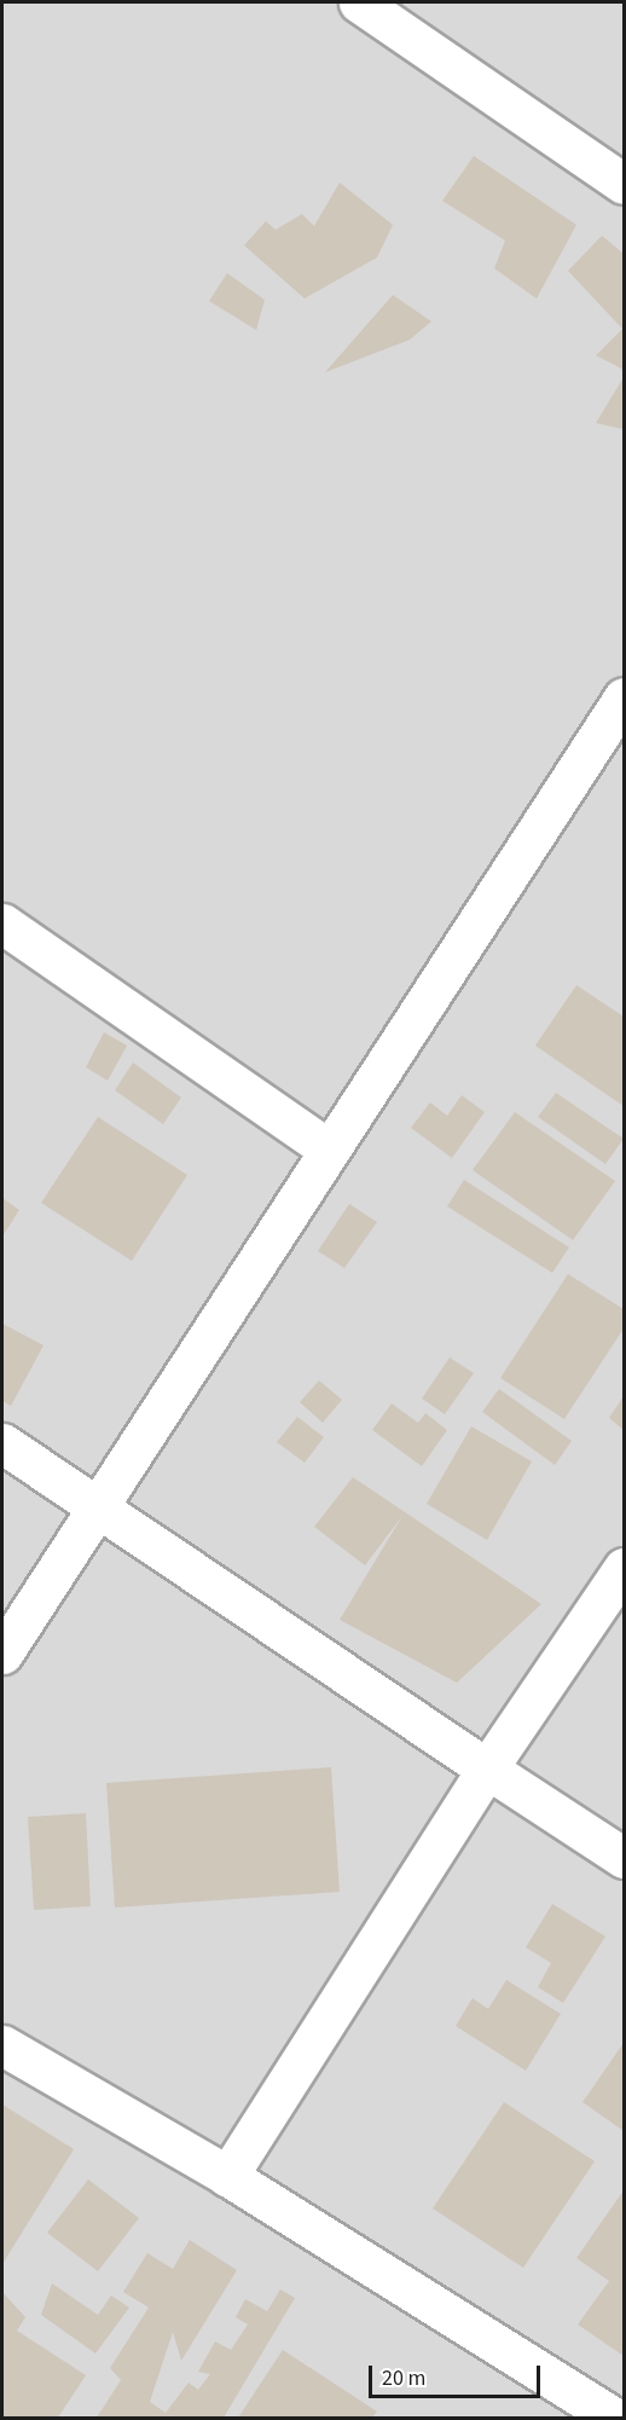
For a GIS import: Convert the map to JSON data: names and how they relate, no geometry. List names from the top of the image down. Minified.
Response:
{"scale_bar":"20 m"}
